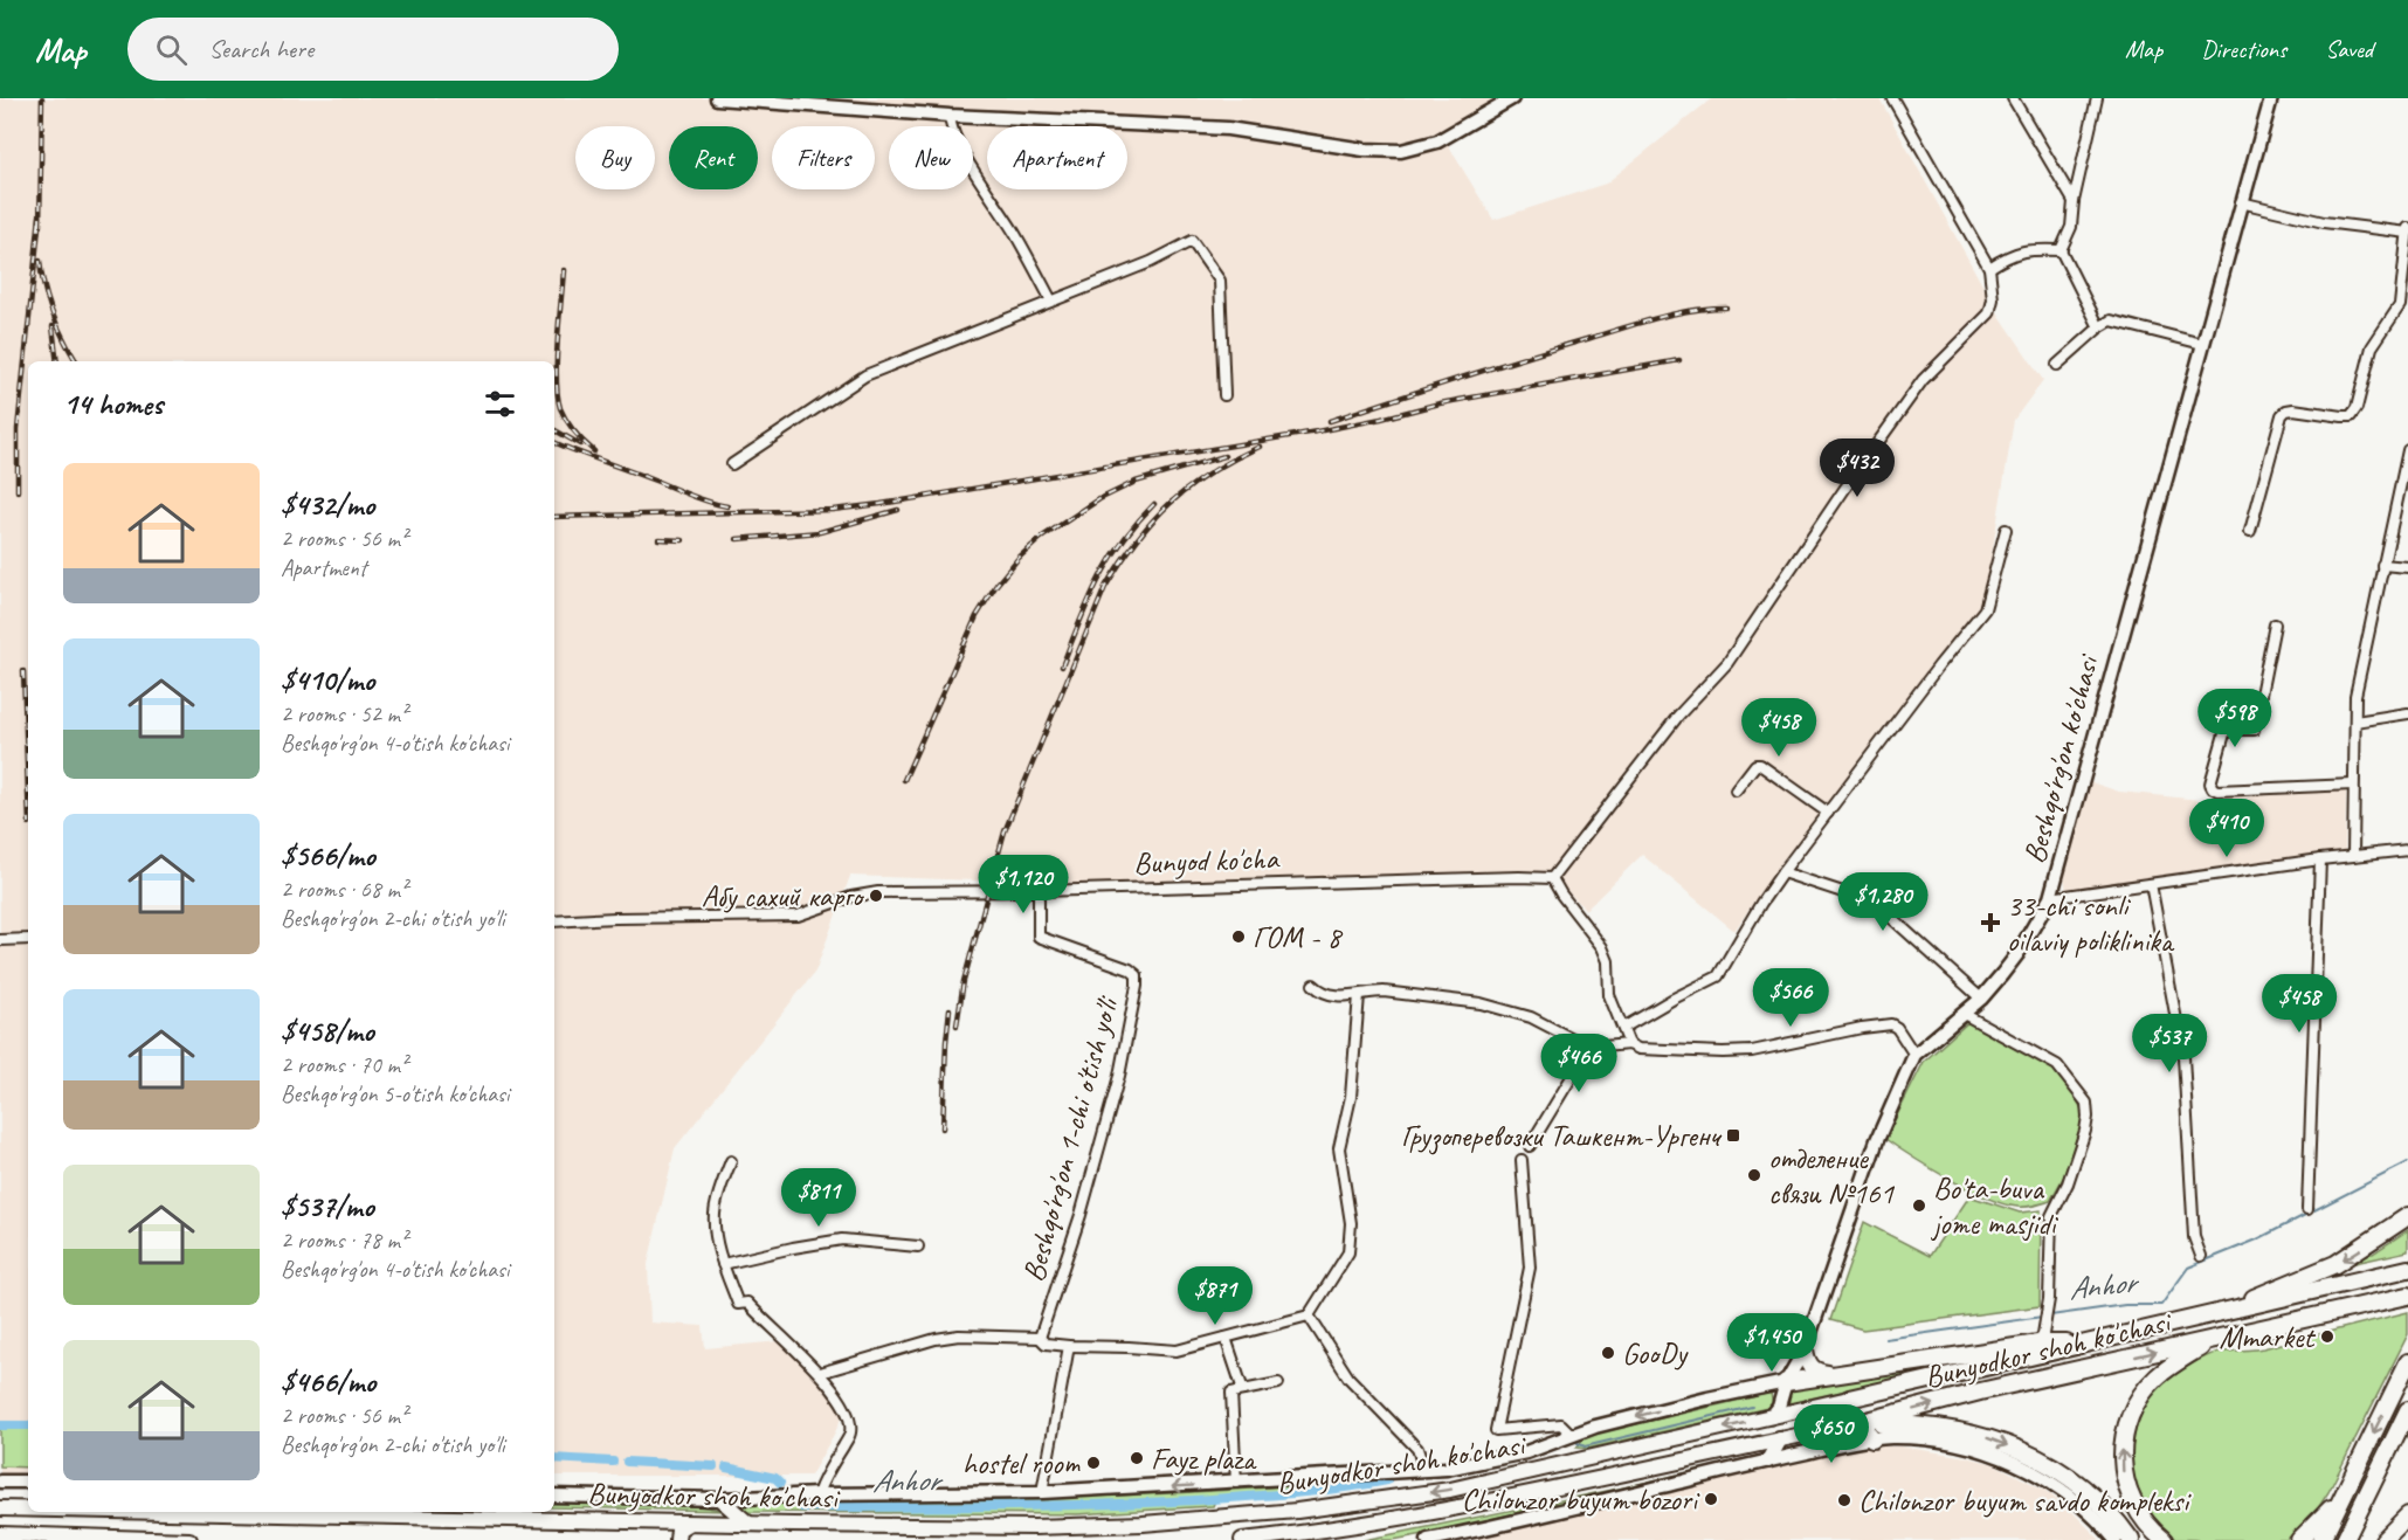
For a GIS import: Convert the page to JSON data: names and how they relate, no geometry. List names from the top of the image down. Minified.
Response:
{"streets":{"highway":["Bunyodkor shoh ko'chasi"],"street":["Beshqo'rg'on ko'chasi","Bunyod ko'cha","Beshqo'rg'on 1-chi o'tish yo'li"]},"crossings":[["Beshqo'rg'on ko'chasi","Bunyodkor shoh ko'chasi"],["Bunyod ko'cha","Beshqo'rg'on 1-chi o'tish yo'li"]],"water":["Anhor"],"places":{"other":["Абу сахий карго","ГОМ - 8","отделение связи №161","Bo'ta-buva jome masjidi","Mmarket","GooDy","Fayz plaza","hostel room","Chilonzor buyum bozori","Chilonzor buyum savdo kompleksi"],"health":["33-chi sonli oilaviy poliklinika"],"transit":["Грузоперевозки Ташкент-Ургенч"]},"page":{"header":"Map","search":"Search here","nav":["Map","Directions","Saved"],"chip":["Buy","Rent","Filters","New","Apartment"],"heading":"14 homes","price":["$432","$598","$458","$410","$1,120","$1,280","$566","$458","$537","$466","$811","$871","$1,450","$650"],"list":[{"name":"$432/mo","note":"2 rooms · 56 m² · Apartment"},{"name":"$410/mo","note":"2 rooms · 52 m² · Beshqo'rg'on 4-o'tish ko'chasi"},{"name":"$566/mo","note":"2 rooms · 68 m² · Beshqo'rg'on 2-chi o'tish yo'li"},{"name":"$458/mo","note":"2 rooms · 70 m² · Beshqo'rg'on 5-o'tish ko'chasi"},{"name":"$537/mo","note":"2 rooms · 78 m² · Beshqo'rg'on 4-o'tish ko'chasi"},{"name":"$466/mo","note":"2 rooms · 56 m² · Beshqo'rg'on 2-chi o'tish yo'li"}]}}
